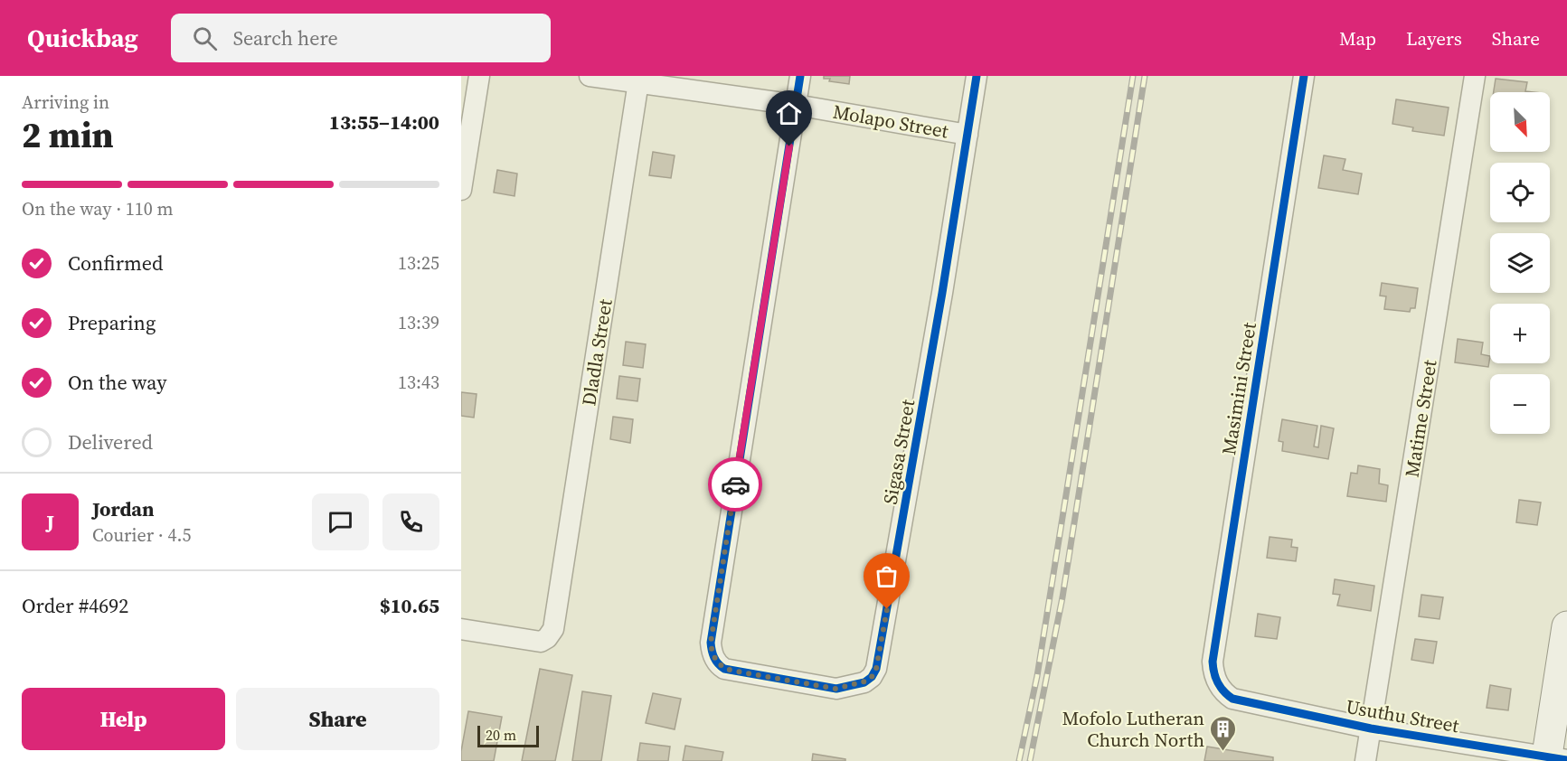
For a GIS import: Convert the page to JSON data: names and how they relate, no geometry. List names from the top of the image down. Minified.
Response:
{"streets":{"street":["Molapo Street","Dladla Street","Masimini Street","Matime Street","Sigasa Street","Usuthu Street"]},"crossings":[["Molapo Street","Dladla Street"],["Molapo Street","Sigasa Street"],["Masimini Street","Usuthu Street"],["Matime Street","Usuthu Street"]],"places":{"building":["Mofolo Lutheran Church North"]},"scale_bar":"20 m","north":"bottom right","page":{"header":"Quickbag","search":"Search here","nav":["Map","Layers","Share"],"heading":["2 min","Arriving in","13:55–14:00"],"panel":["Jordan","Courier · 4.5","Order #4692","$10.65"],"map_buttons":["+","−"],"bar":"On the way · 110 m","list":[["Confirmed","13:25"],["Preparing","13:39"],["On the way","13:43"],"Delivered"],"round":"J","buttons":["Help","Share"],"scale":"20 m"}}
